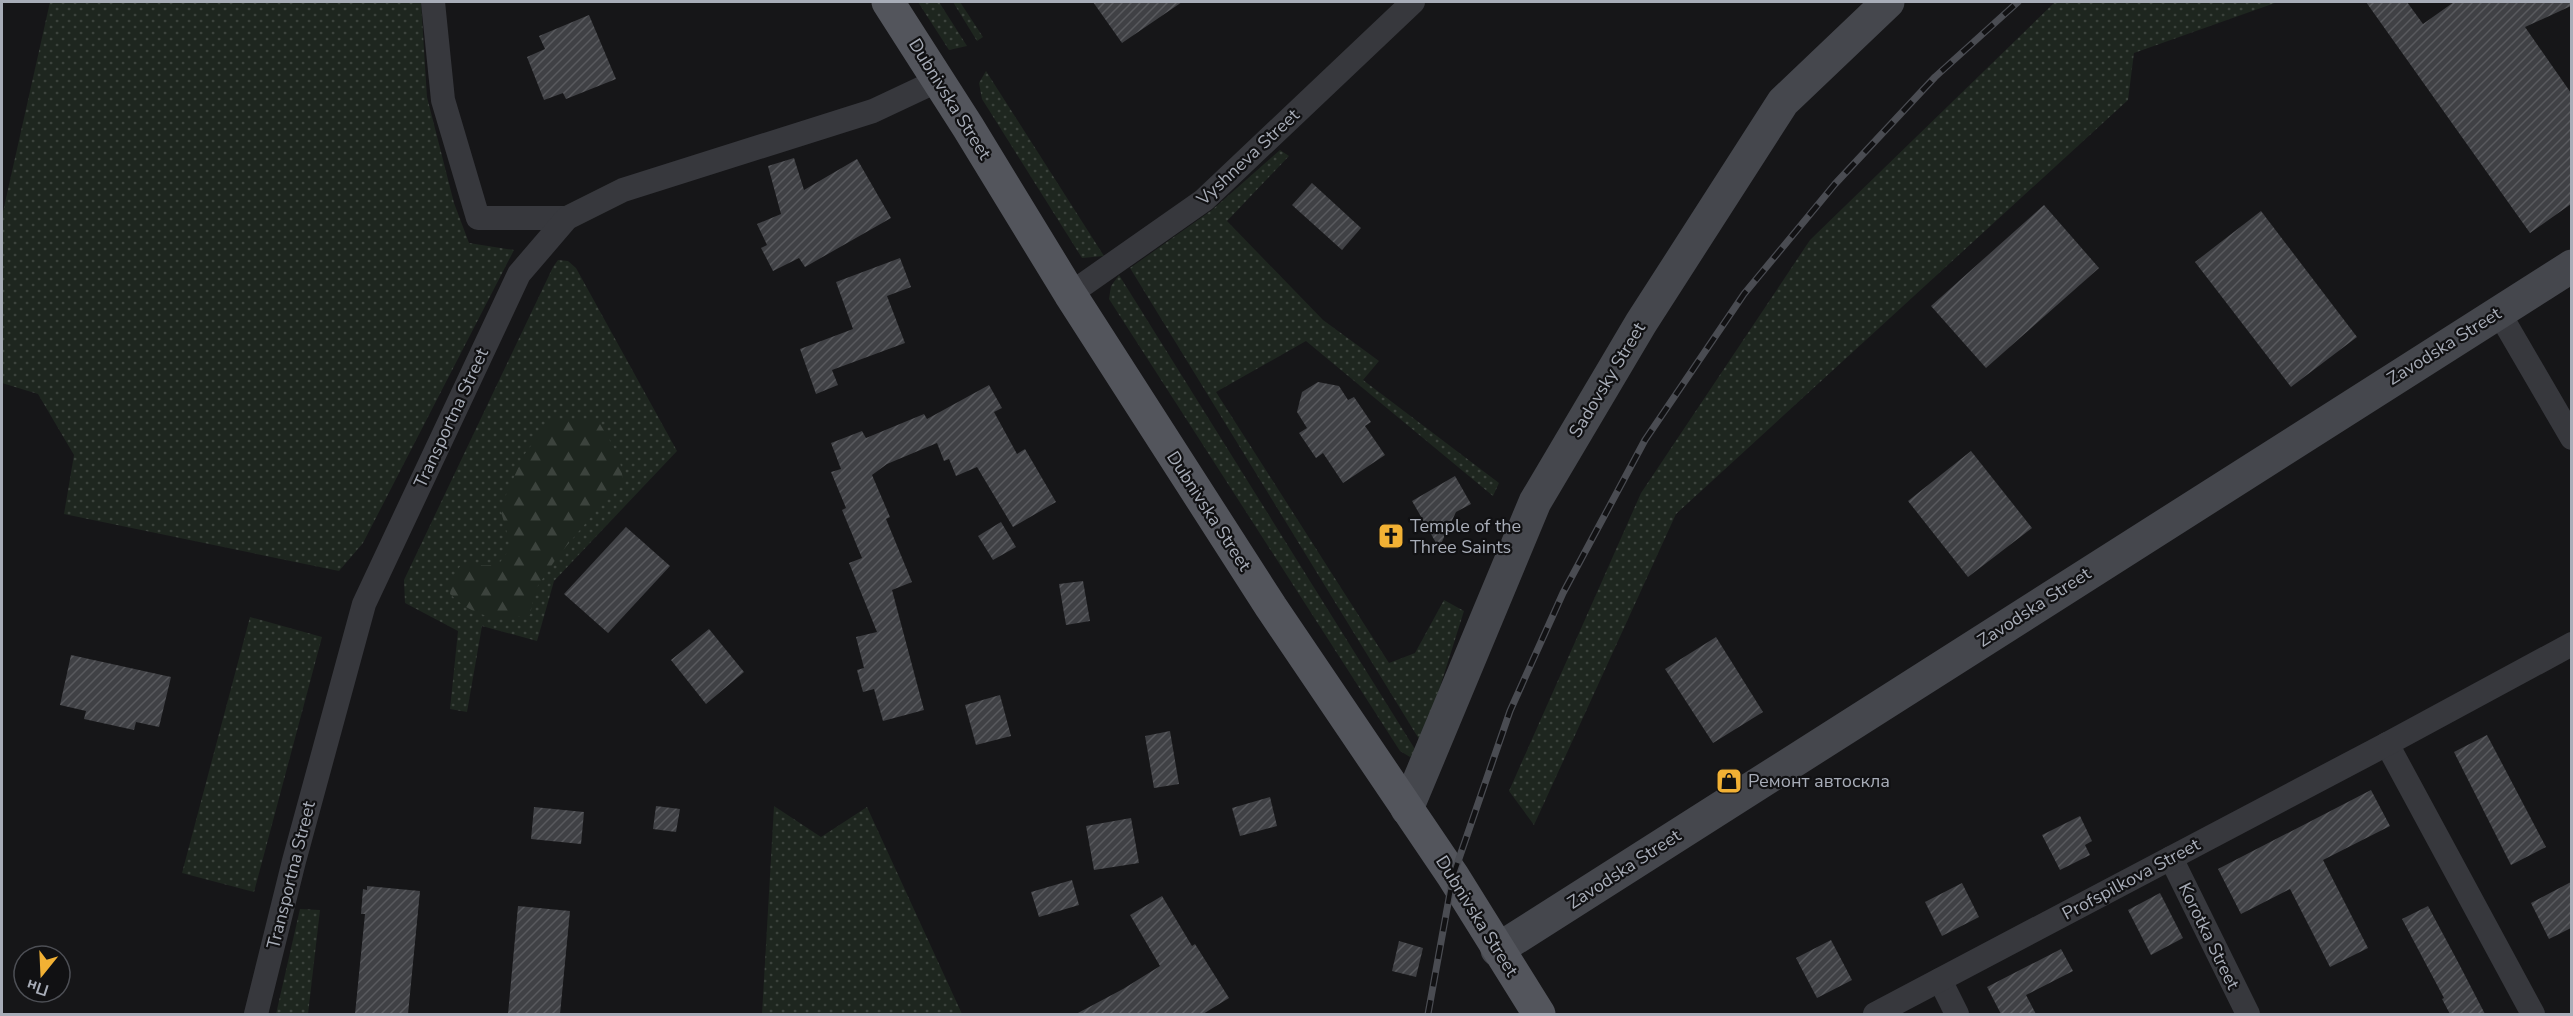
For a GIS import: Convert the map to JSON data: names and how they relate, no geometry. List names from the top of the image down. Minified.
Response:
{"streets":{"main road":["Dubnivska Street"],"street":["Vyshneva Street","Zavodska Street","Sadovsky Street","Transportna Street","Profspilkova Street","Korotka Street"]},"crossings":[["Dubnivska Street","Vyshneva Street"],["Dubnivska Street","Zavodska Street"],["Dubnivska Street","Sadovsky Street"],["Dubnivska Street","Transportna Street"],["Profspilkova Street","Korotka Street"]],"places":{"church":["Temple of the Three Saints"],"shop":["Ремонт автоскла"]},"north":"bottom"}
